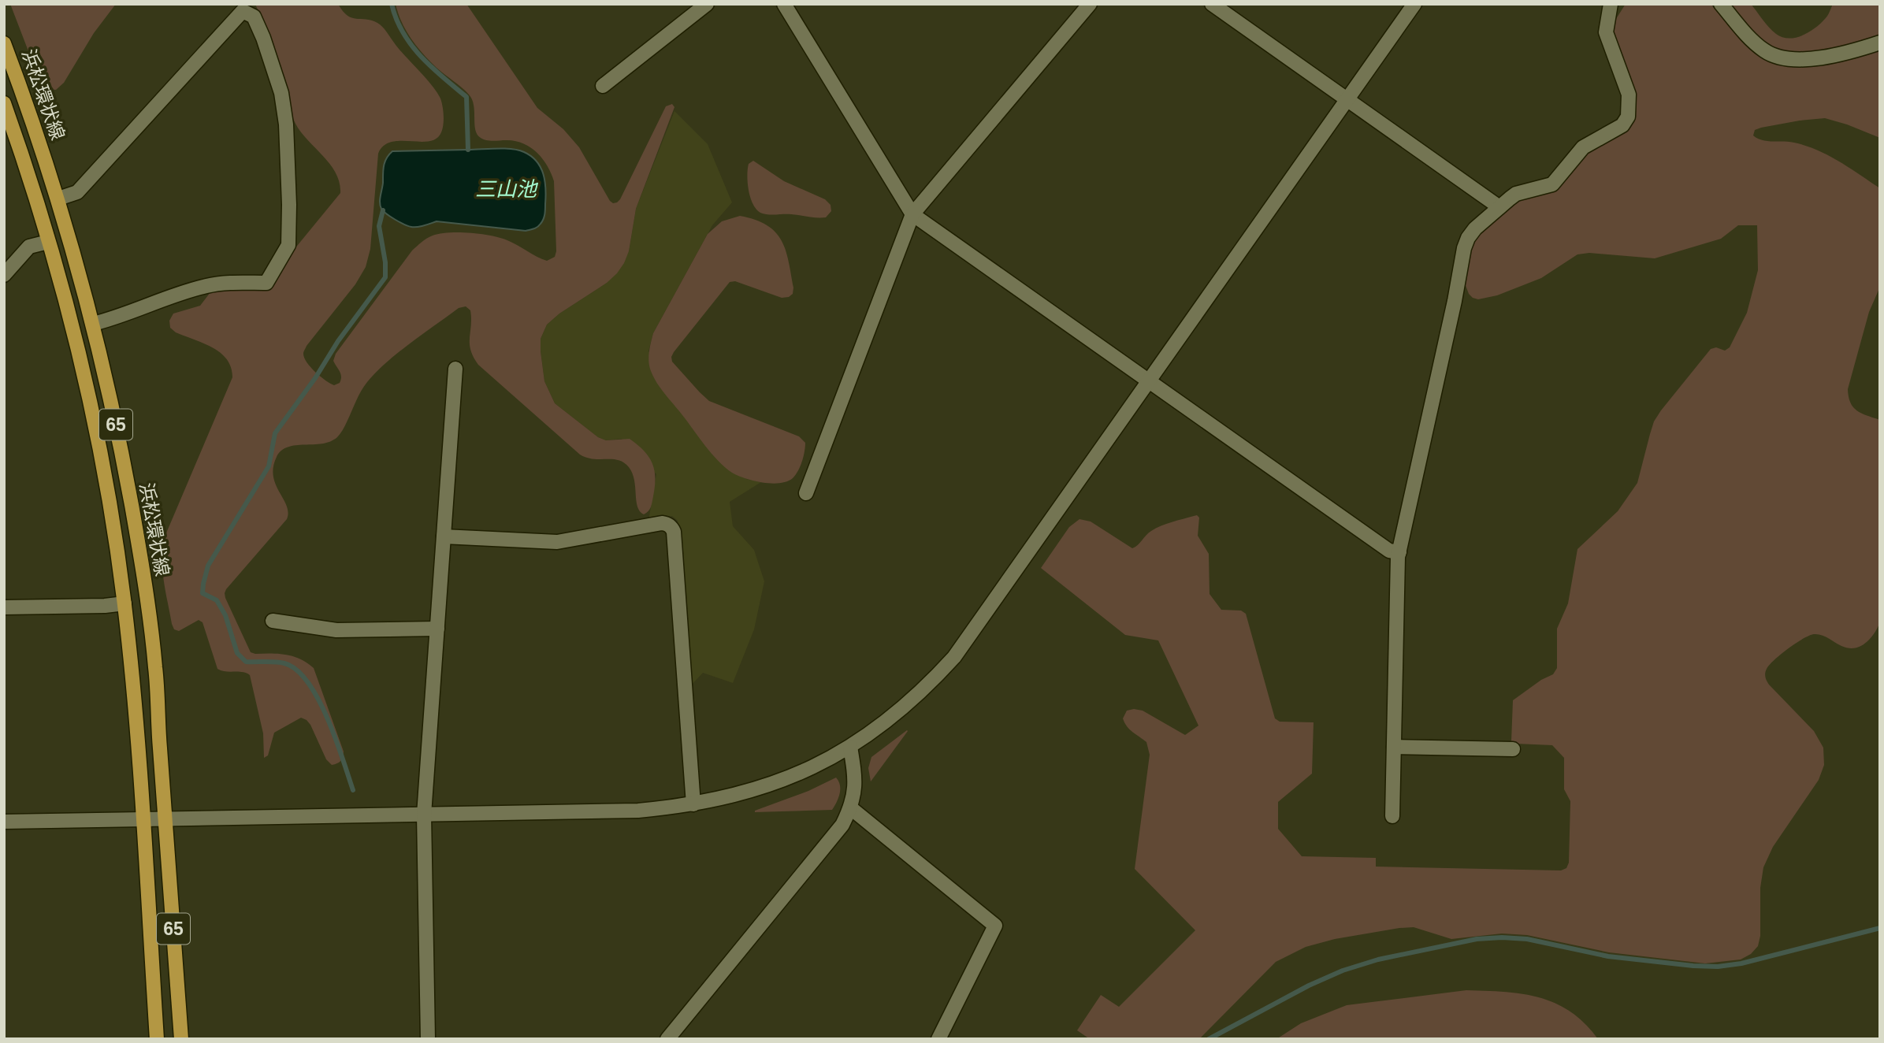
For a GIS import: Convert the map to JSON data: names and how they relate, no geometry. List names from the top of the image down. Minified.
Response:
{"streets":{"main road":["浜松環状線","65"]},"water":["三山池"]}
